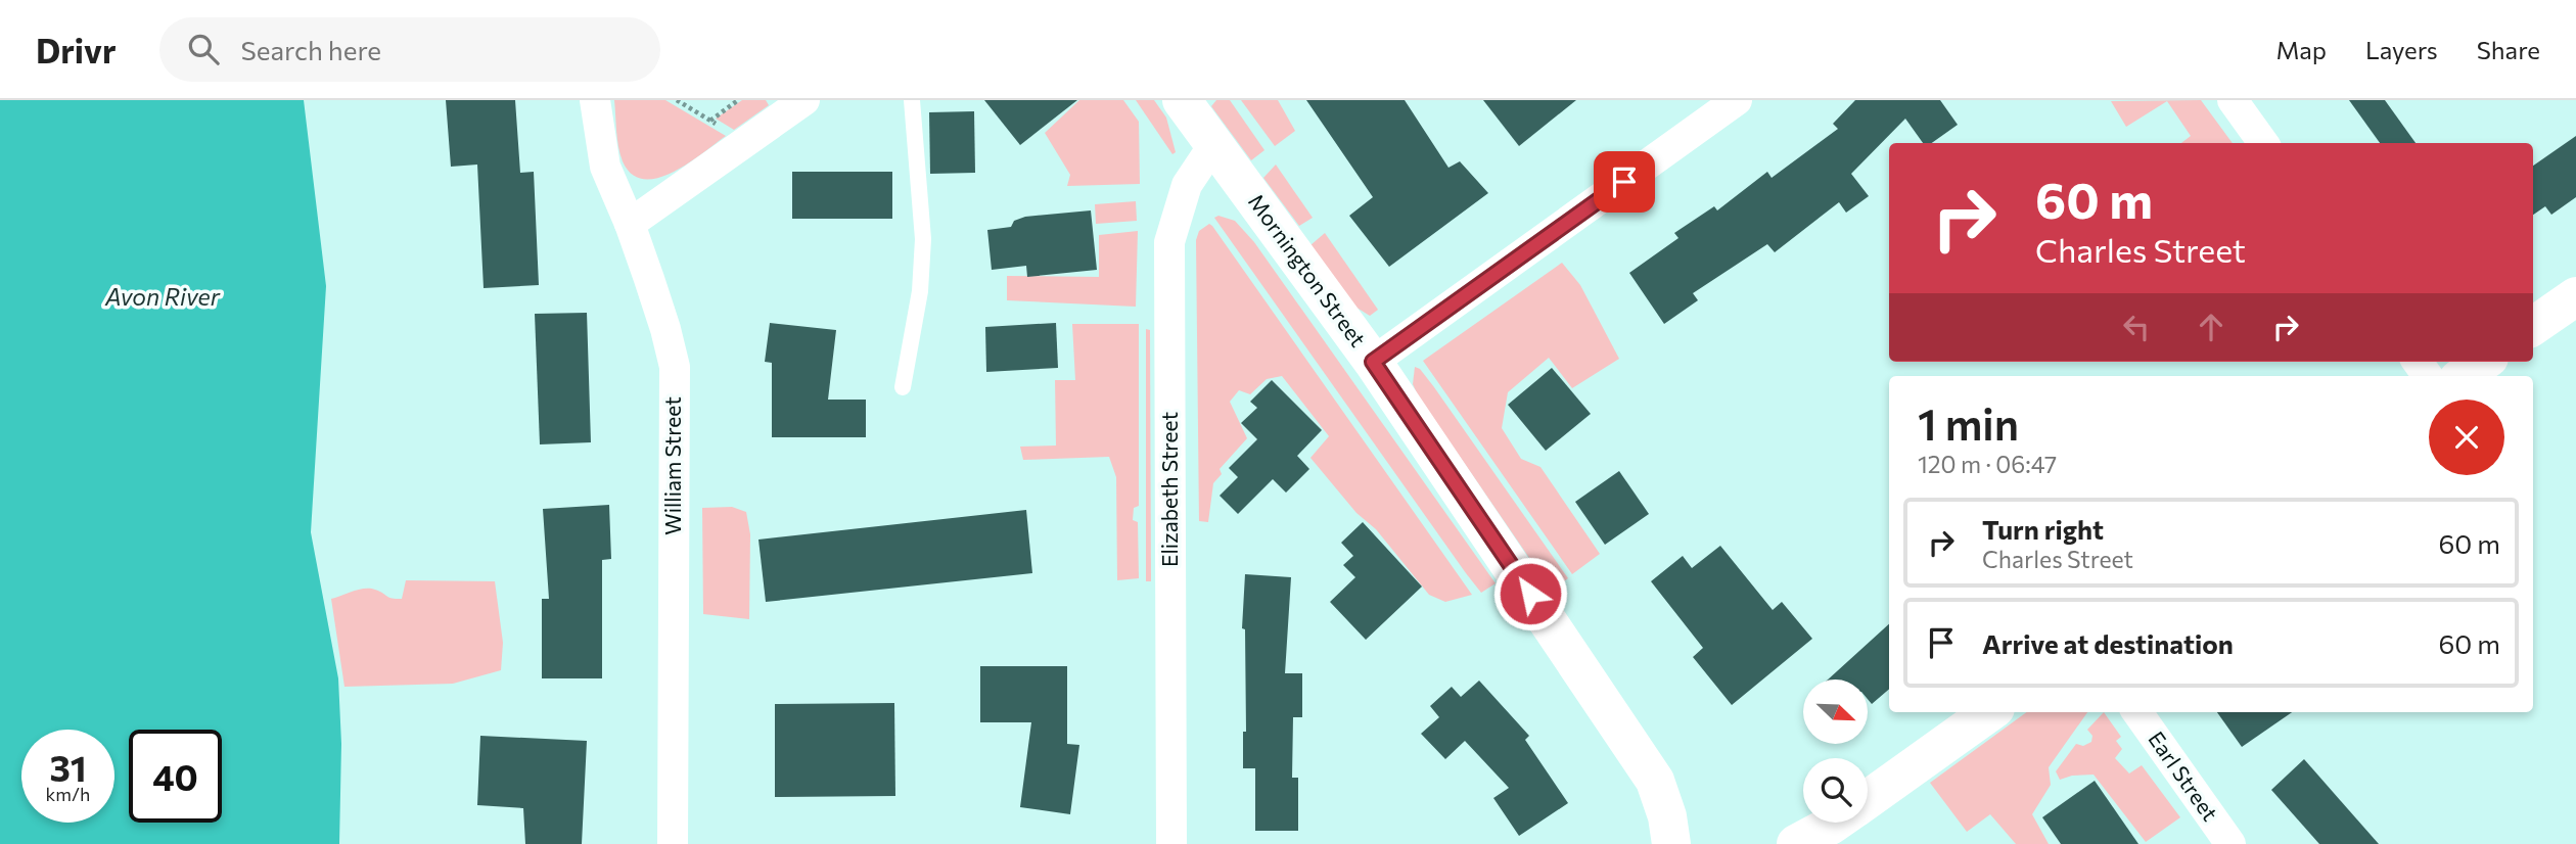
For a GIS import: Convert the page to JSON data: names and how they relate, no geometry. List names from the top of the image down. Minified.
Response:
{"streets":{"street":["Mornington Street","William Street","Elizabeth Street","Earl Street"]},"crossings":[["Mornington Street","Elizabeth Street"]],"water":["Avon River"],"north":"bottom right","page":{"header":"Drivr","search":"Search here","nav":["Map","Layers","Share"],"turn":["60 m","Charles Street"],"heading":["1 min","120 m · 06:47"],"list":[{"name":"Turn right","note":"Charles Street","value":"60 m"},{"name":"Arrive at destination","value":"60 m"}],"speed":"31 km/h","limit":"40"}}
